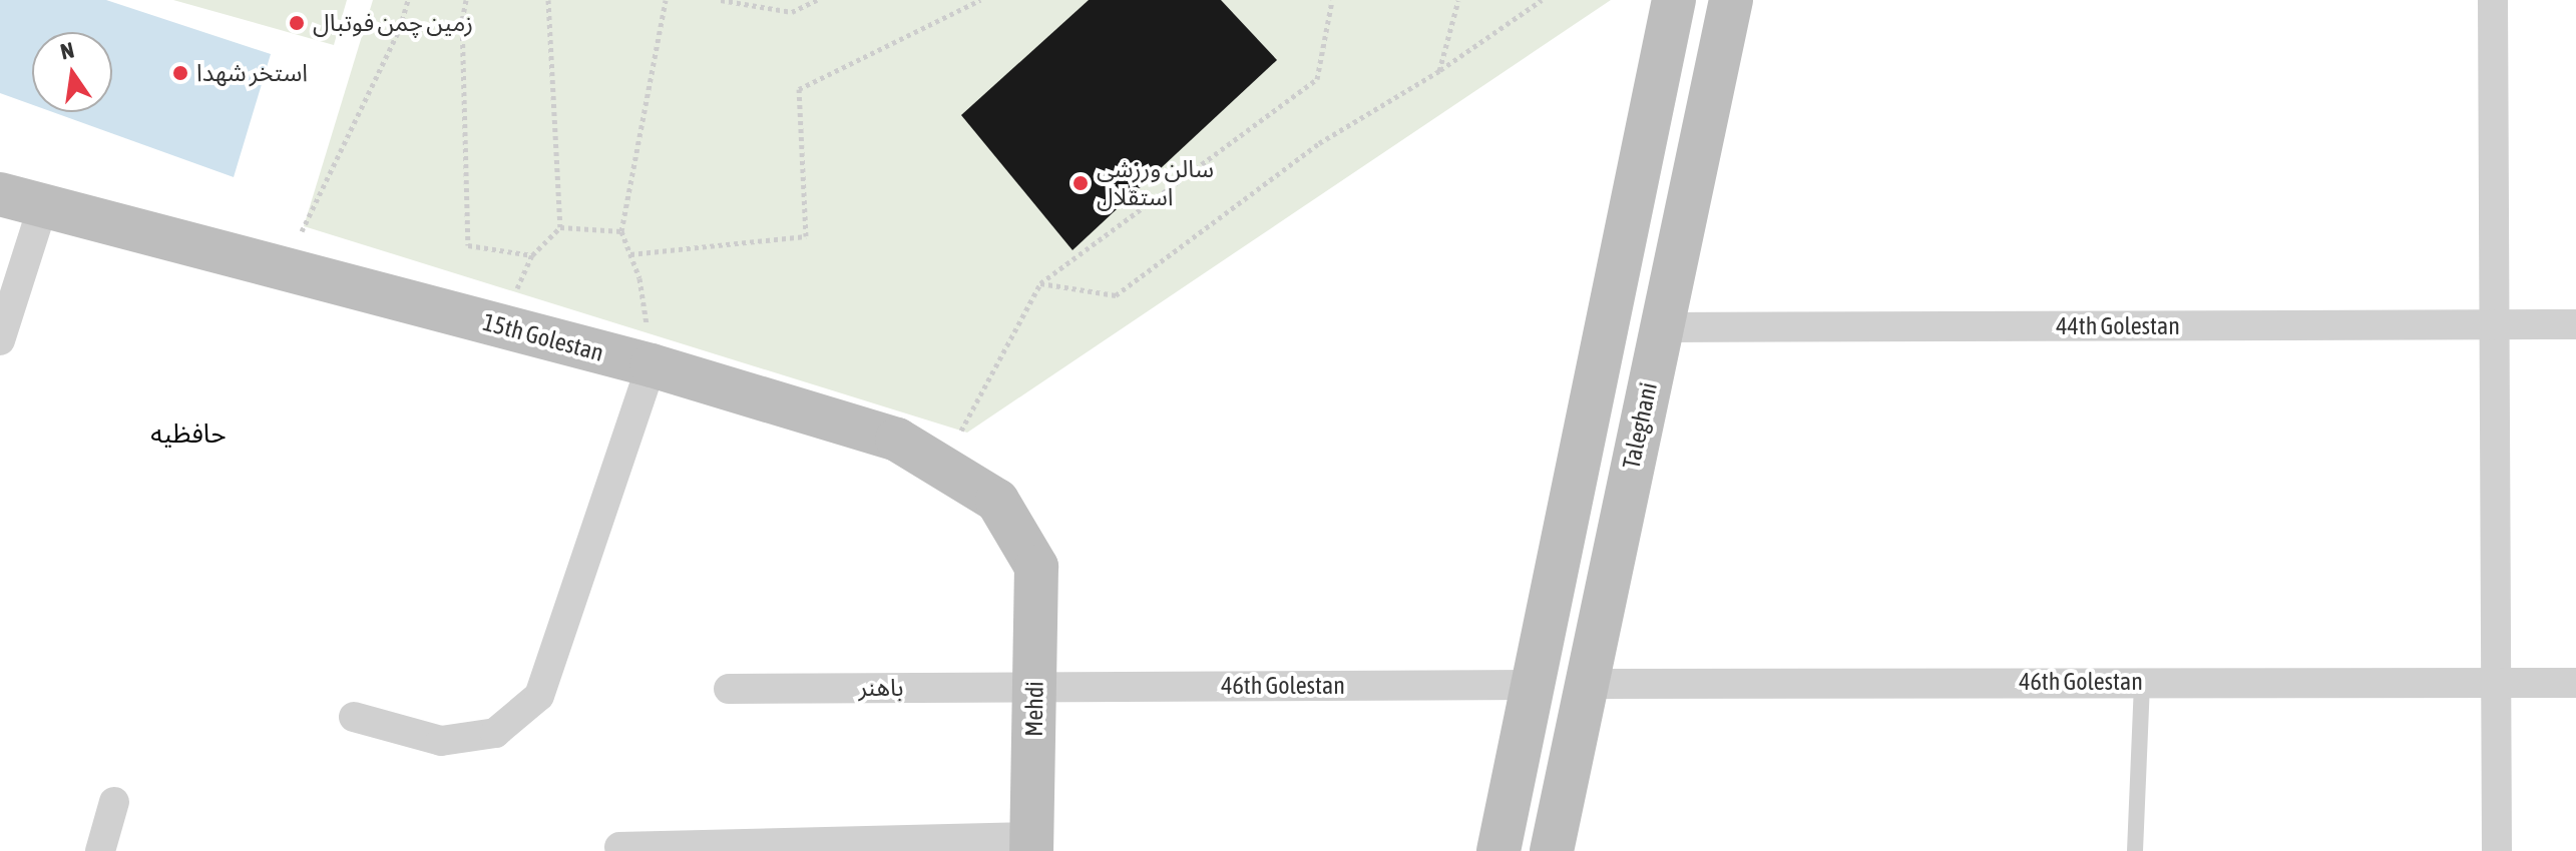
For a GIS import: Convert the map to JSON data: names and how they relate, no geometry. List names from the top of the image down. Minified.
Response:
{"streets":{"main road":["15th Golestan","Taleghani","Mehdi"],"street":["44th Golestan","46th Golestan","باهنر"]},"crossings":[["44th Golestan","Taleghani"],["15th Golestan","Mehdi"],["Taleghani","46th Golestan"],["46th Golestan","باهنر"],["46th Golestan","Mehdi"],["باهنر","Mehdi"]],"districts":["حافظیه"],"places":["زمین چمن فوتبال","استخر شهدا","سالن ورزشی استقلال"],"north":"top"}
